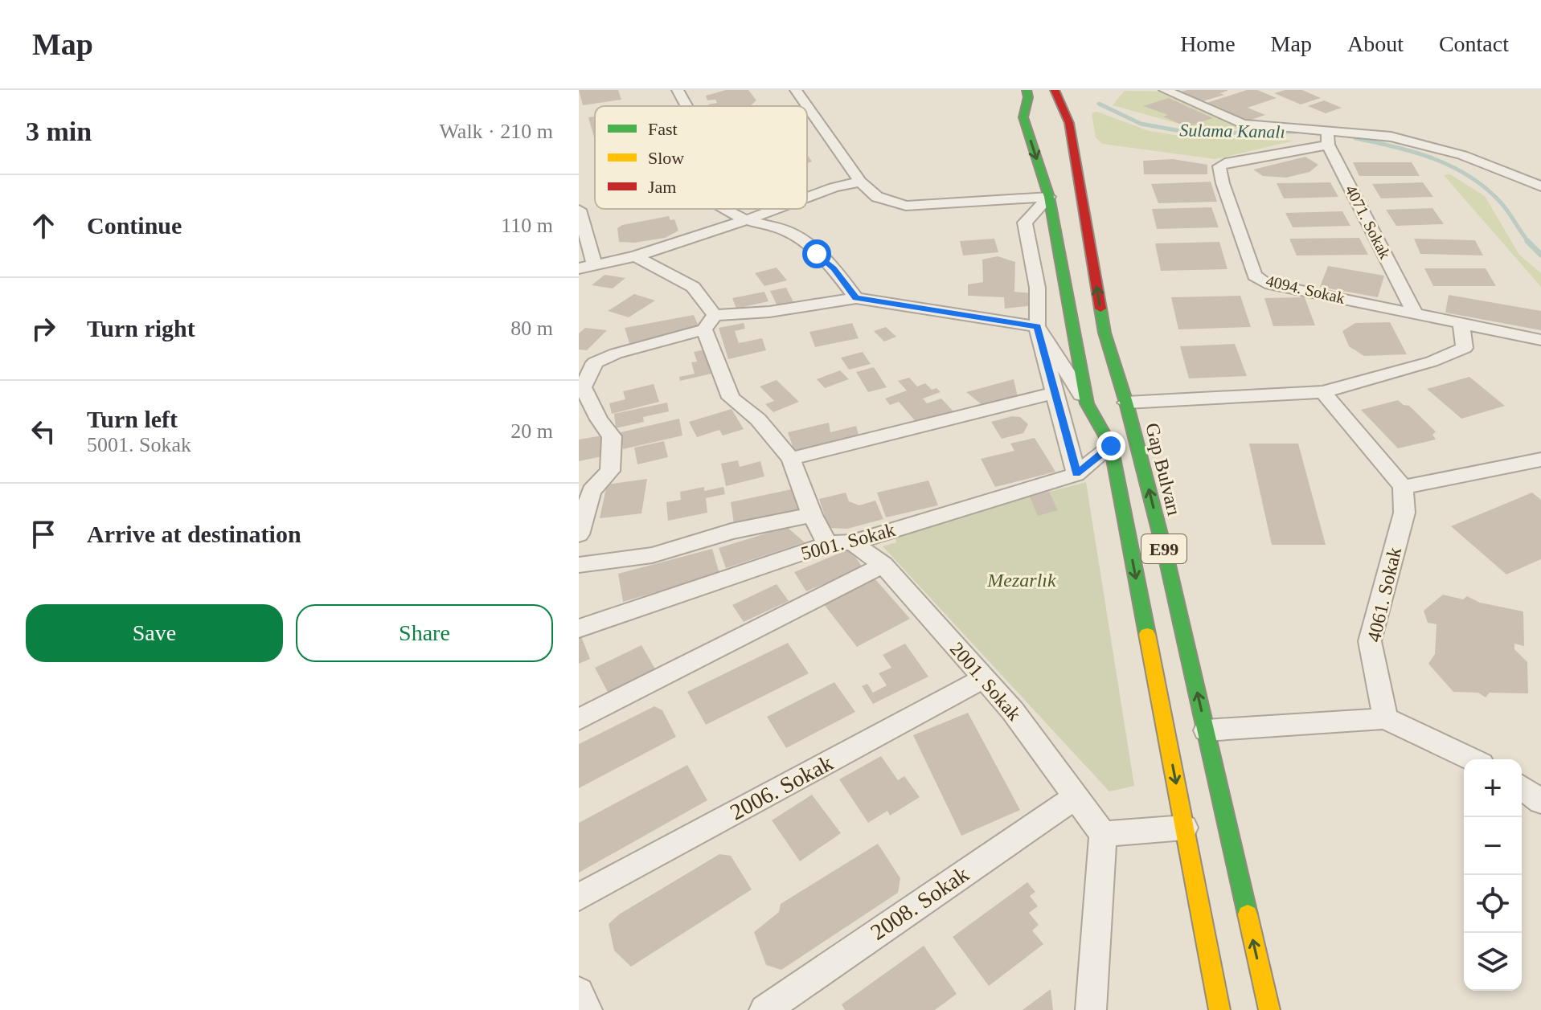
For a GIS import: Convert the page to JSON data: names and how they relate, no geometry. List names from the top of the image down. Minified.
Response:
{"streets":{"highway":["Gap Bulvarı","E99"],"street":["4071. Sokak","4094. Sokak","5001. Sokak","4061. Sokak","2001. Sokak","2006. Sokak","2008. Sokak"]},"crossings":[["4071. Sokak","4094. Sokak"],["5001. Sokak","E99"],["5001. Sokak","2001. Sokak"],["2001. Sokak","2006. Sokak"],["2001. Sokak","2008. Sokak"]],"water":["Sulama Kanalı"],"parks":["Mezarlık"],"legend":["Fast","Slow","Jam"],"page":{"header":"Map","nav":["Home","Map","About","Contact"],"heading":["3 min","Walk · 210 m"],"list":[["Continue","110 m"],["Turn right","80 m"],["Turn left","5001. Sokak","20 m"],"Arrive at destination"],"buttons":["Save","Share"],"map_buttons":["+","−"]}}
